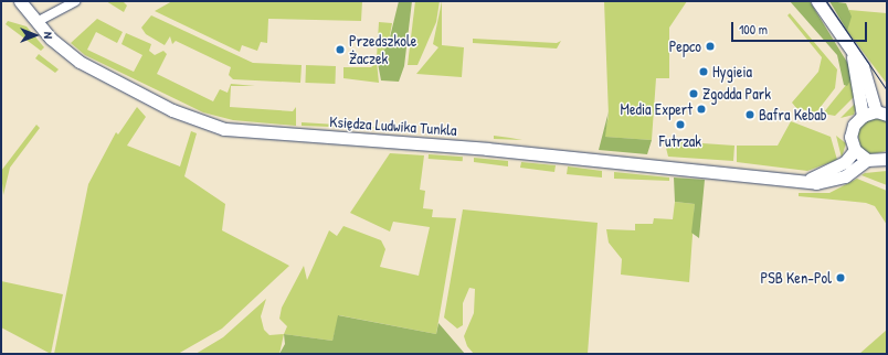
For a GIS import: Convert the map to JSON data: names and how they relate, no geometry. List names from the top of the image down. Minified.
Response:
{"streets":{"street":["Księdza Ludwika Tunkla"]},"places":["Pepco","Przedszkole Żaczek","Hygieia","Zgodda Park","Media Expert","Bafra Kebab","Futrzak","PSB Ken-Pol"],"scale_bar":"100 m","north":"right"}
